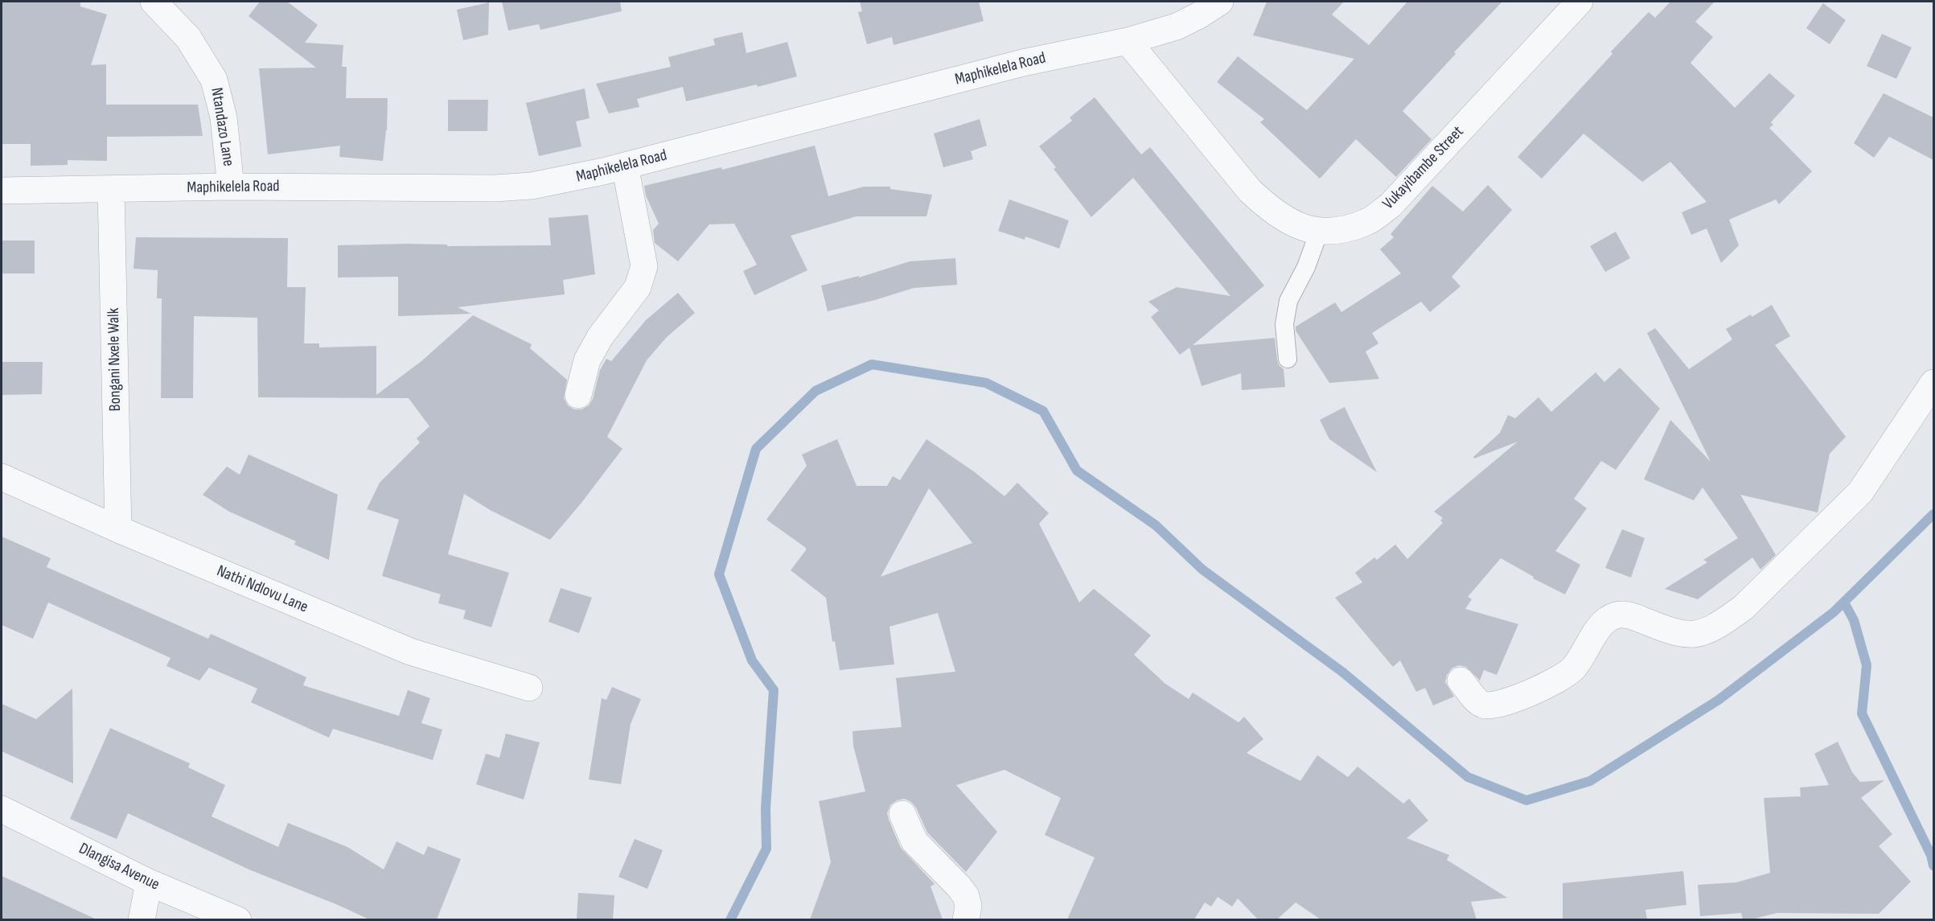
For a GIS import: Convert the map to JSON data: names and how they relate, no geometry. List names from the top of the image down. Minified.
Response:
{"streets":{"street":["Maphikelela Road","Ntandazo Lane","Vukayibambe Street","Bongani Nxele Walk","Nathi Ndlovu Lane","Dlangisa Avenue"]},"crossings":[["Maphikelela Road","Ntandazo Lane"],["Maphikelela Road","Vukayibambe Street"],["Maphikelela Road","Bongani Nxele Walk"],["Bongani Nxele Walk","Nathi Ndlovu Lane"]]}
